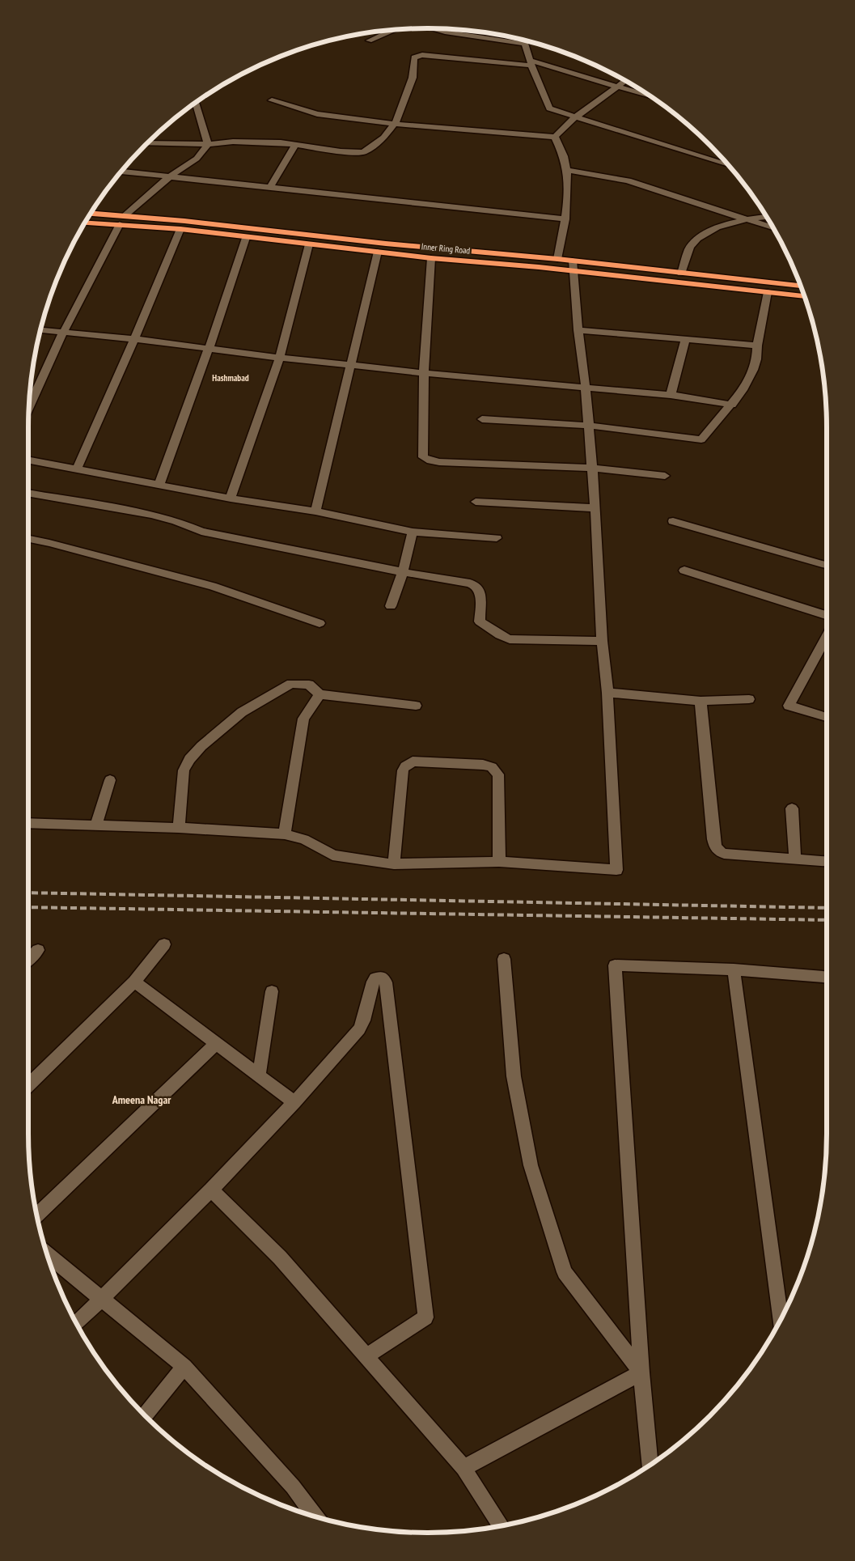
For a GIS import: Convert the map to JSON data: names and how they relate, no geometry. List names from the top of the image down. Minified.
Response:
{"streets":{"highway":["Inner Ring Road"]},"districts":["Hashmabad","Ameena Nagar"]}
